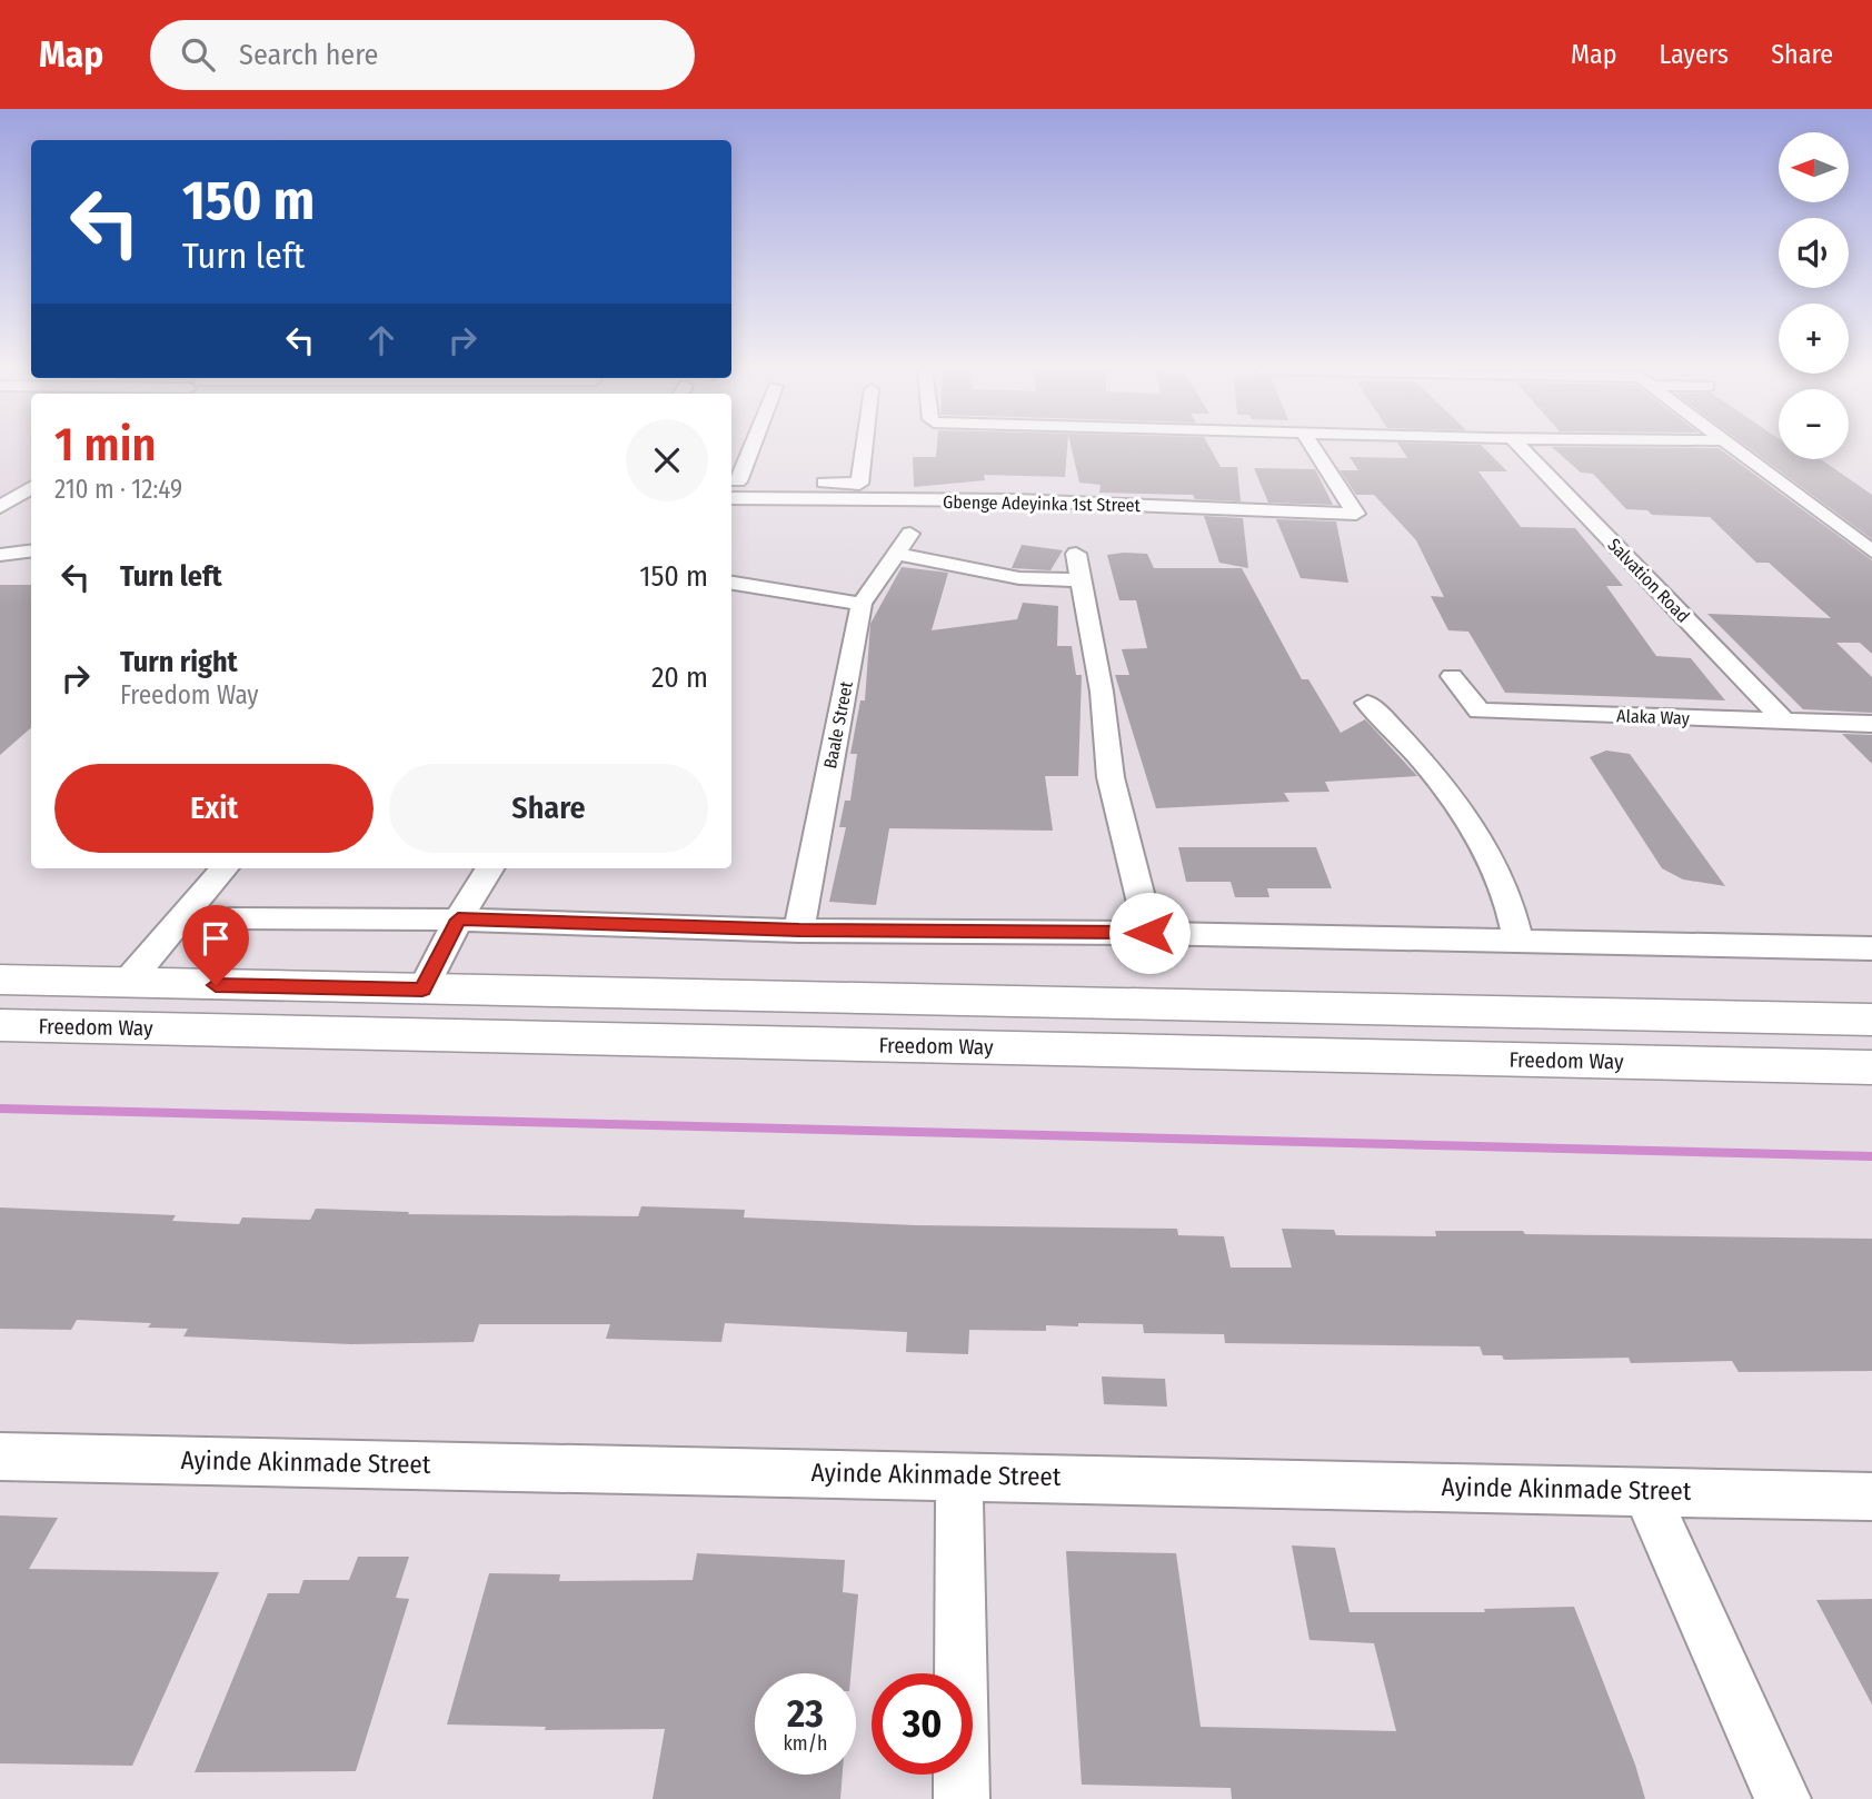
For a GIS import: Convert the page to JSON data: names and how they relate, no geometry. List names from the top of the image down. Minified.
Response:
{"streets":{"main road":["Freedom Way"],"street":["Gbenge Adeyinka 1st Street","Salvation Road","Alaka Way","Baale Street","Ayinde Akinmade Street"]},"crossings":[["Salvation Road","Alaka Way"]],"north":"left","page":{"header":"Map","search":"Search here","nav":["Map","Layers","Share"],"map_buttons":["+","−"],"turn":["150 m","Turn left"],"heading":["1 min","210 m · 12:49"],"list":[{"name":"Turn left","value":"150 m"},{"name":"Turn right","note":"Freedom Way","value":"20 m"}],"buttons":["Exit","Share"],"speed":"23 km/h","limit":"30"}}
